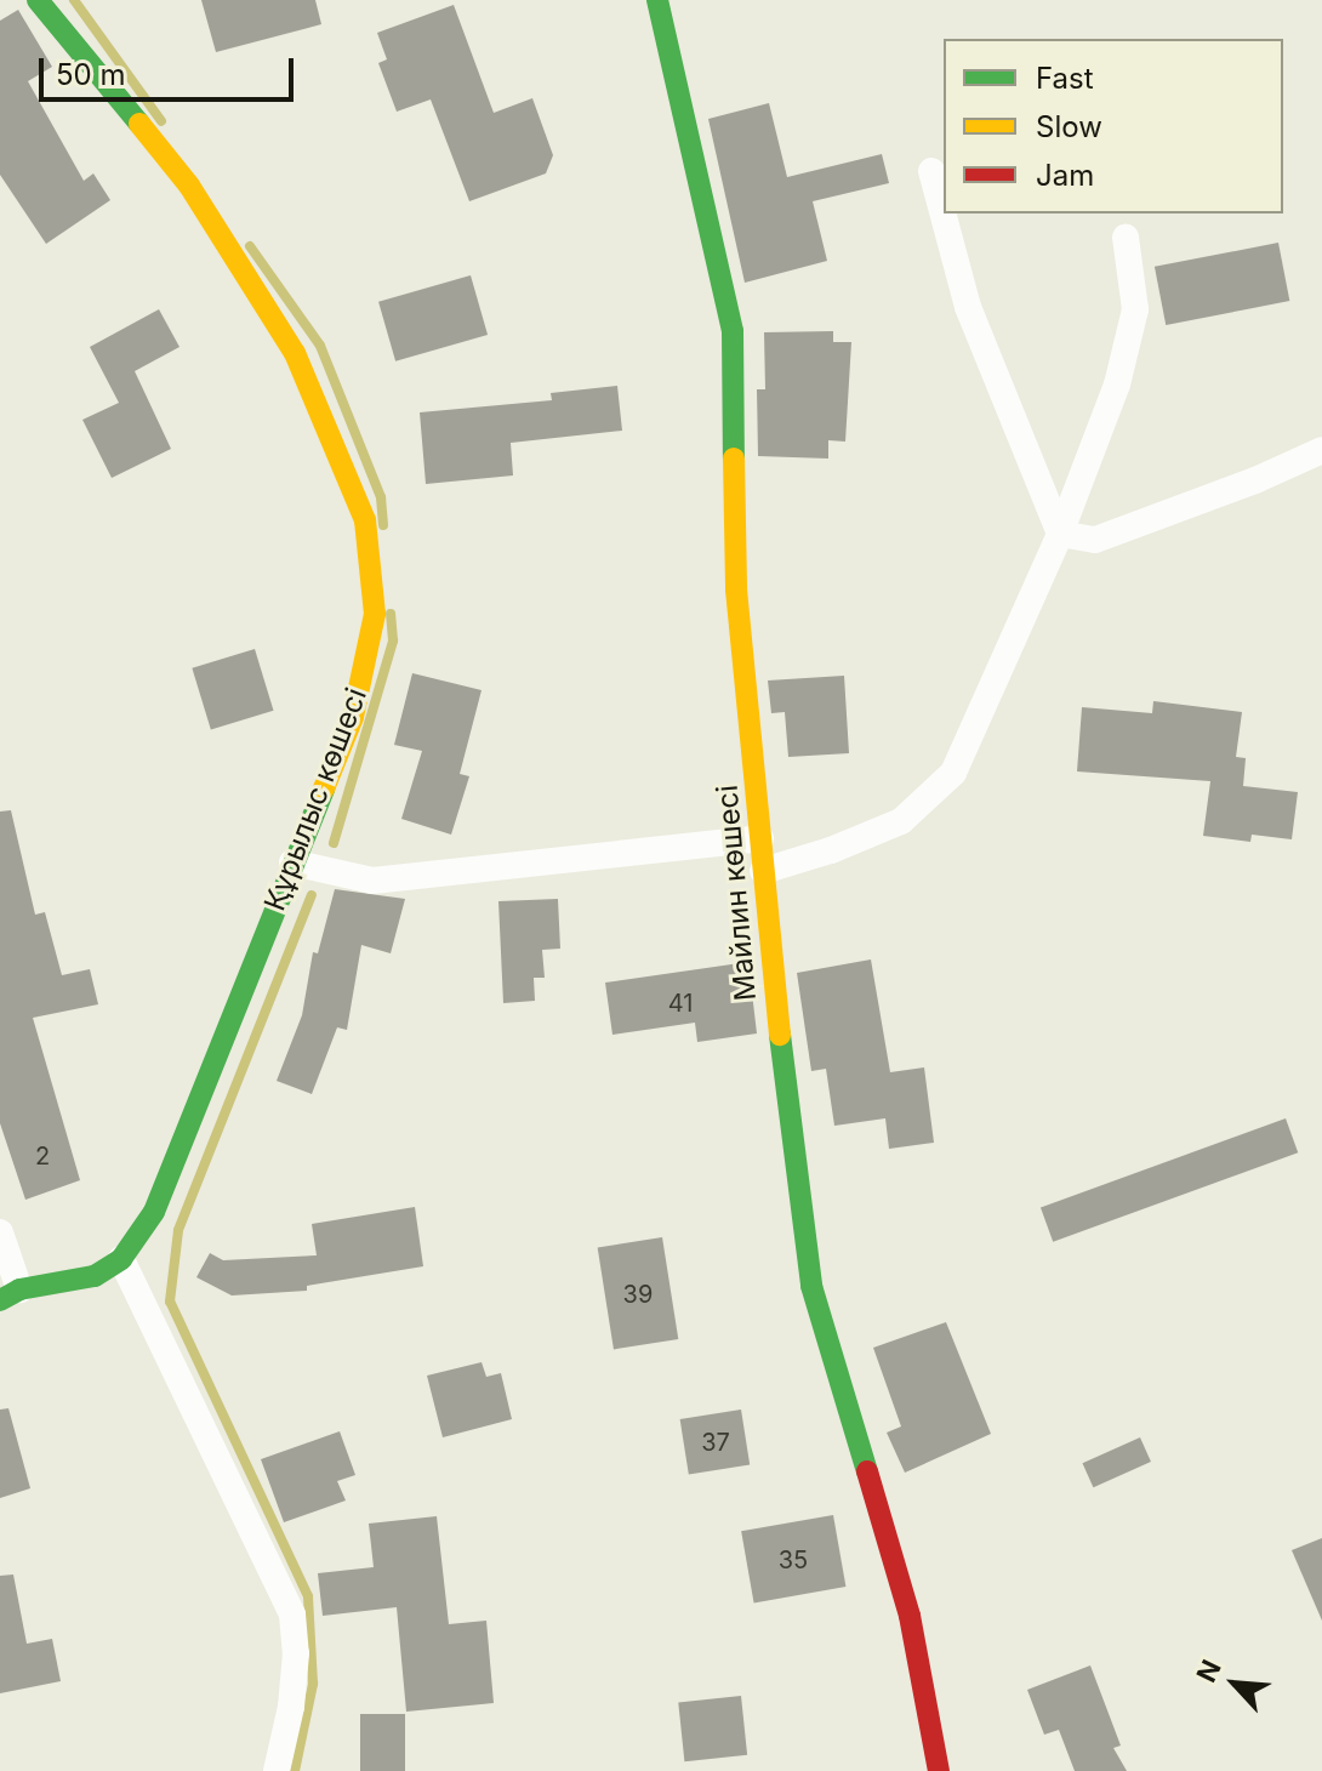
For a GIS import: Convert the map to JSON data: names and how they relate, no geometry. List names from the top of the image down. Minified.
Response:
{"streets":{"street":["Құрылыс көшесі","Майлин көшесі"]},"house_numbers":["41","2","39","37","35"],"legend":["Fast","Slow","Jam"],"scale_bar":"50 m","north":"top left"}
